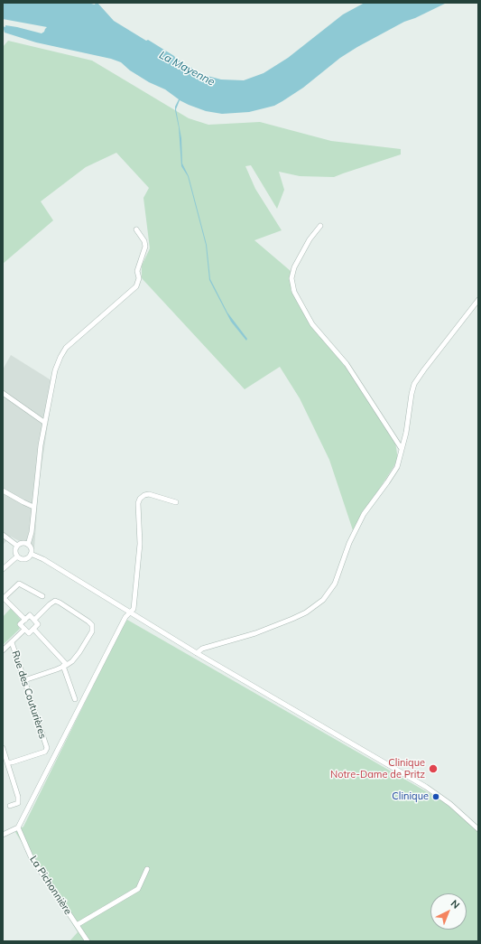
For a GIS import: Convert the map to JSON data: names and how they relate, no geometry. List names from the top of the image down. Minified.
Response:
{"streets":{"street":["Rue des Couturières","La Pichonnière"]},"water":["La Mayenne"],"places":["Clinique Notre-Dame de Pritz","Clinique"],"north":"top right"}
